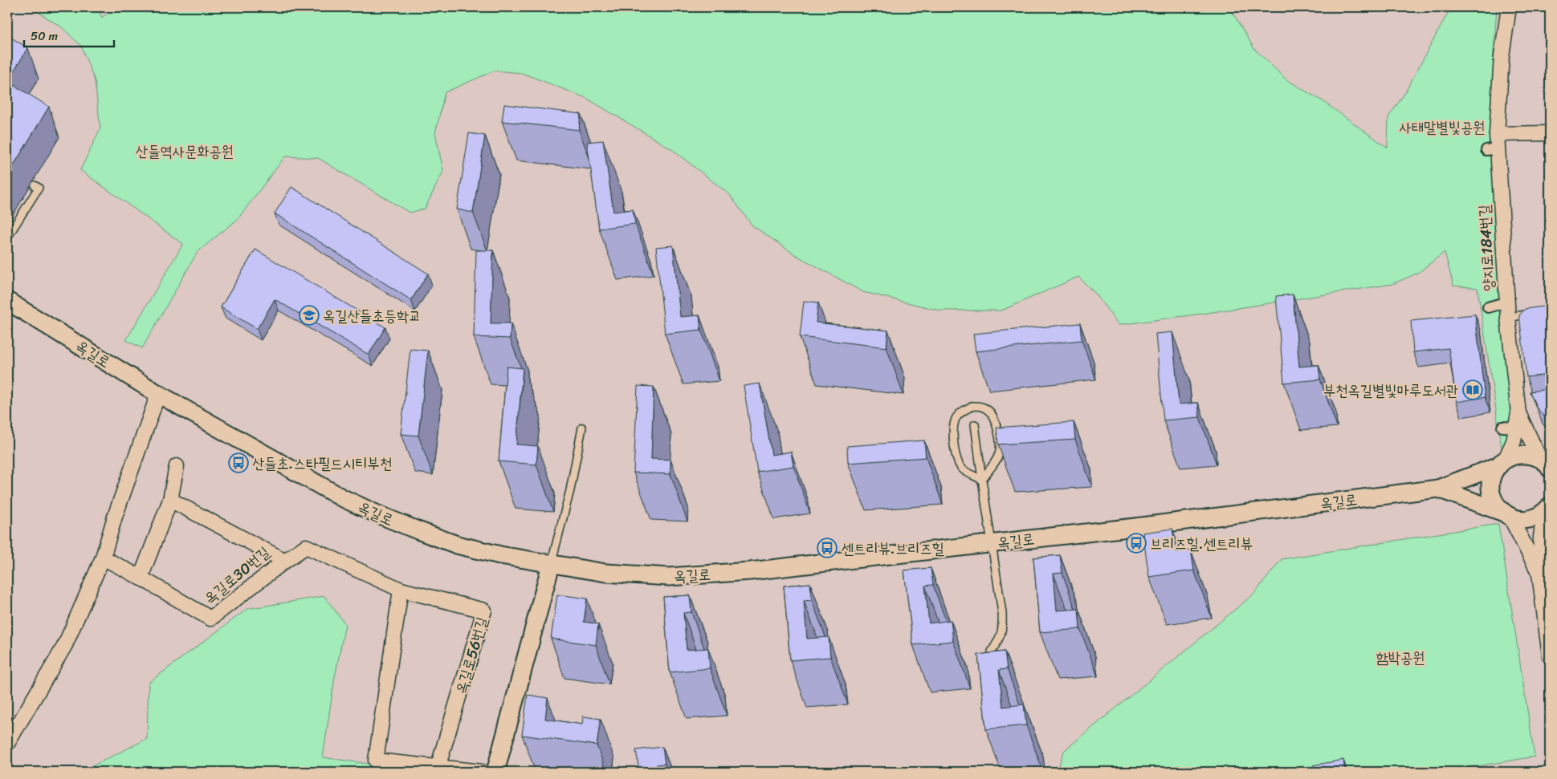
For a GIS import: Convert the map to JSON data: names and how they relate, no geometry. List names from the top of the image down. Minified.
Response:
{"streets":{"street":["양지로184번길","옥길로","옥길로30번길","옥길로56번길"]},"parks":["사태말별빛공원","산들역사문화공원","함박공원"],"places":{"school or university":["옥길산들초등학교"],"library":["부천옥길별빛마루도서관"],"bus stop":["산들초.스타필드시티부천","브리즈힐.센트리뷰","센트리뷰.브리즈힐"]},"scale_bar":"50 m"}
